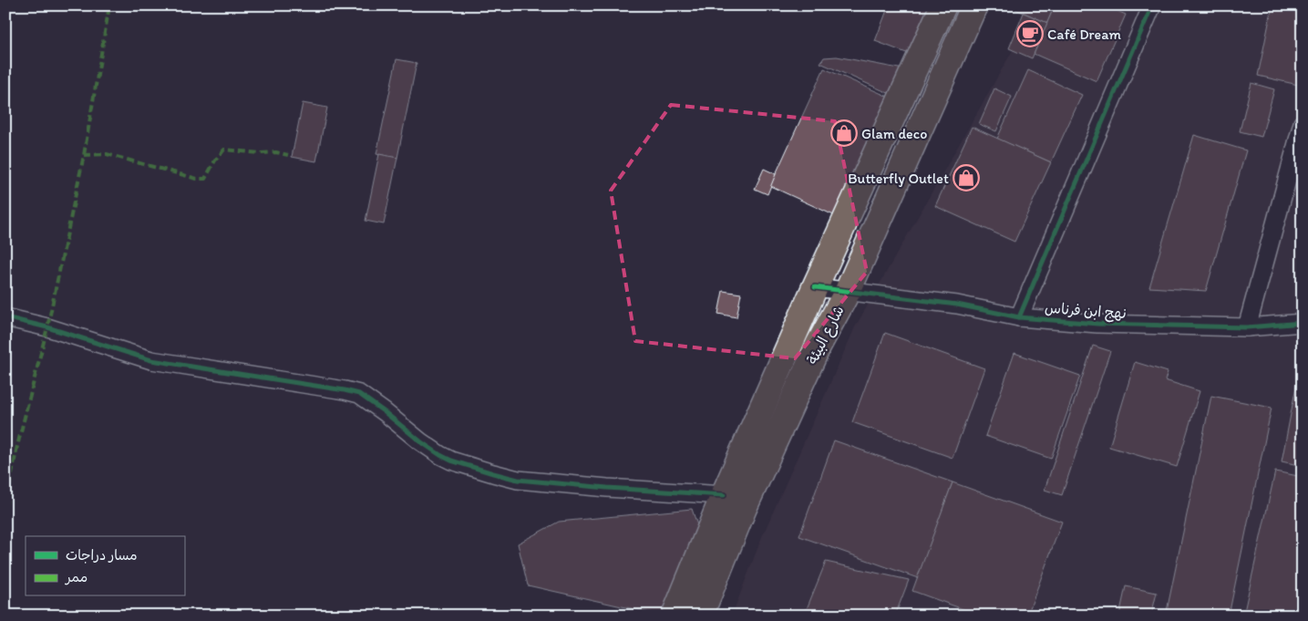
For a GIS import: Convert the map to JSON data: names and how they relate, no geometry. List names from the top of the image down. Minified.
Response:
{"streets":{"main road":["شارع البيئة"],"street":["نهج ابن فرناس"]},"crossings":[["نهج ابن فرناس","شارع البيئة"]],"places":{"cafe":["Café Dream"],"shop":["Glam deco","Butterfly Outlet"]},"legend":["مسار دراجات","ممر"]}
